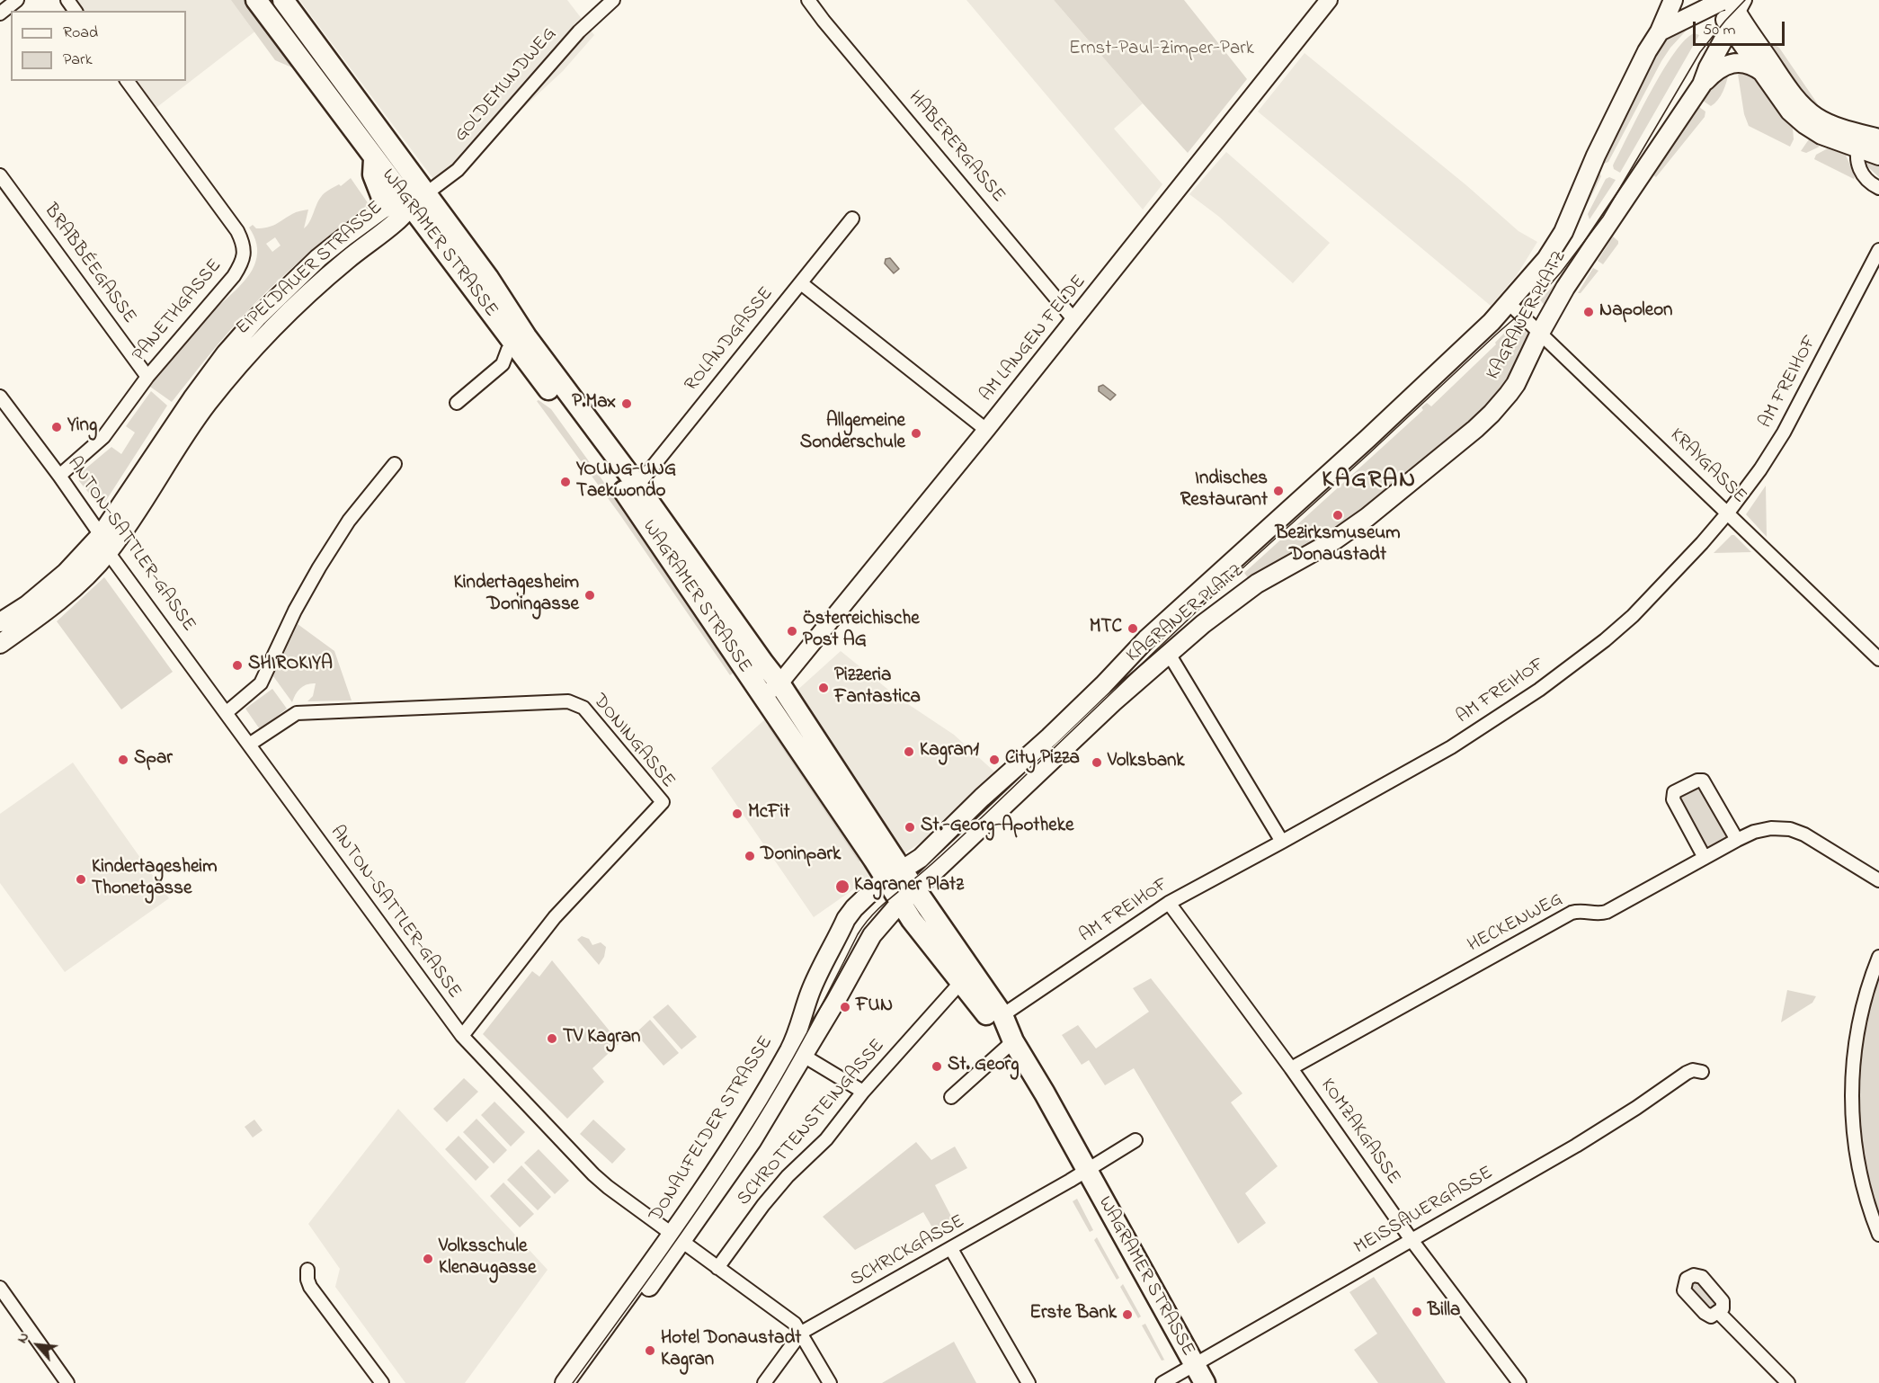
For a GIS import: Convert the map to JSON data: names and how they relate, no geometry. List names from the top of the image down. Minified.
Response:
{"streets":{"main road":["WAGRAMER STRASSE","EIPELDAUER STRASSE","KAGRANER PLATZ","DONAUFELDER STRASSE"],"street":["GOLDEMUNDWEG","HABERERGASSE","BRABBÉEGASSE","PANETHGASSE","AM LANGEN FELDE","ROLANDGASSE","AM FREIHOF","KRAYGASSE","ANTON-SATTLER-GASSE","DONINGASSE","HECKENWEG","SCHROTTENSTEINGASSE","KOMZAKGASSE","MEISSAUERGASSE","SCHRICKGASSE"]},"crossings":[["GOLDEMUNDWEG","WAGRAMER STRASSE"],["GOLDEMUNDWEG","EIPELDAUER STRASSE"],["HABERERGASSE","AM LANGEN FELDE"],["WAGRAMER STRASSE","EIPELDAUER STRASSE"],["WAGRAMER STRASSE","KAGRANER PLATZ"],["WAGRAMER STRASSE","AM LANGEN FELDE"],["WAGRAMER STRASSE","ROLANDGASSE"],["WAGRAMER STRASSE","AM FREIHOF"],["WAGRAMER STRASSE","SCHROTTENSTEINGASSE"],["WAGRAMER STRASSE","DONAUFELDER STRASSE"],["WAGRAMER STRASSE","MEISSAUERGASSE"],["WAGRAMER STRASSE","SCHRICKGASSE"],["BRABBÉEGASSE","PANETHGASSE"],["EIPELDAUER STRASSE","ANTON-SATTLER-GASSE"],["PANETHGASSE","ANTON-SATTLER-GASSE"],["KAGRANER PLATZ","KRAYGASSE"],["KAGRANER PLATZ","DONAUFELDER STRASSE"],["AM FREIHOF","KRAYGASSE"],["AM FREIHOF","KOMZAKGASSE"],["ANTON-SATTLER-GASSE","DONINGASSE"],["ANTON-SATTLER-GASSE","SCHROTTENSTEINGASSE"],["ANTON-SATTLER-GASSE","DONAUFELDER STRASSE"],["ANTON-SATTLER-GASSE","SCHRICKGASSE"],["HECKENWEG","KOMZAKGASSE"],["KOMZAKGASSE","MEISSAUERGASSE"]],"districts":["KAGRAN"],"parks":["Ernst-Paul-Zimper-Park"],"places":["Napoleon","P.Max","Ying","Allgemeine Sonderschule","YOUNG-UNG Taekwondo","Indisches Restaurant","Bezirksmuseum Donaustadt","Kindertagesheim Doningasse","MTC","Österreichische Post AG","SHIROKIYA","Pizzeria Fantastica","Kagran1","Spar","City Pizza","Volksbank","McFit","St.-Georg-Apotheke","Doninpark","Kindertagesheim Thonetgasse","Kagraner Platz","FUN","TV Kagran","St. Georg","Volksschule Klenaugasse","Billa","Erste Bank","Hotel Donaustadt Kagran"],"legend":["Road","Park"],"scale_bar":"50 m","north":"top left"}
